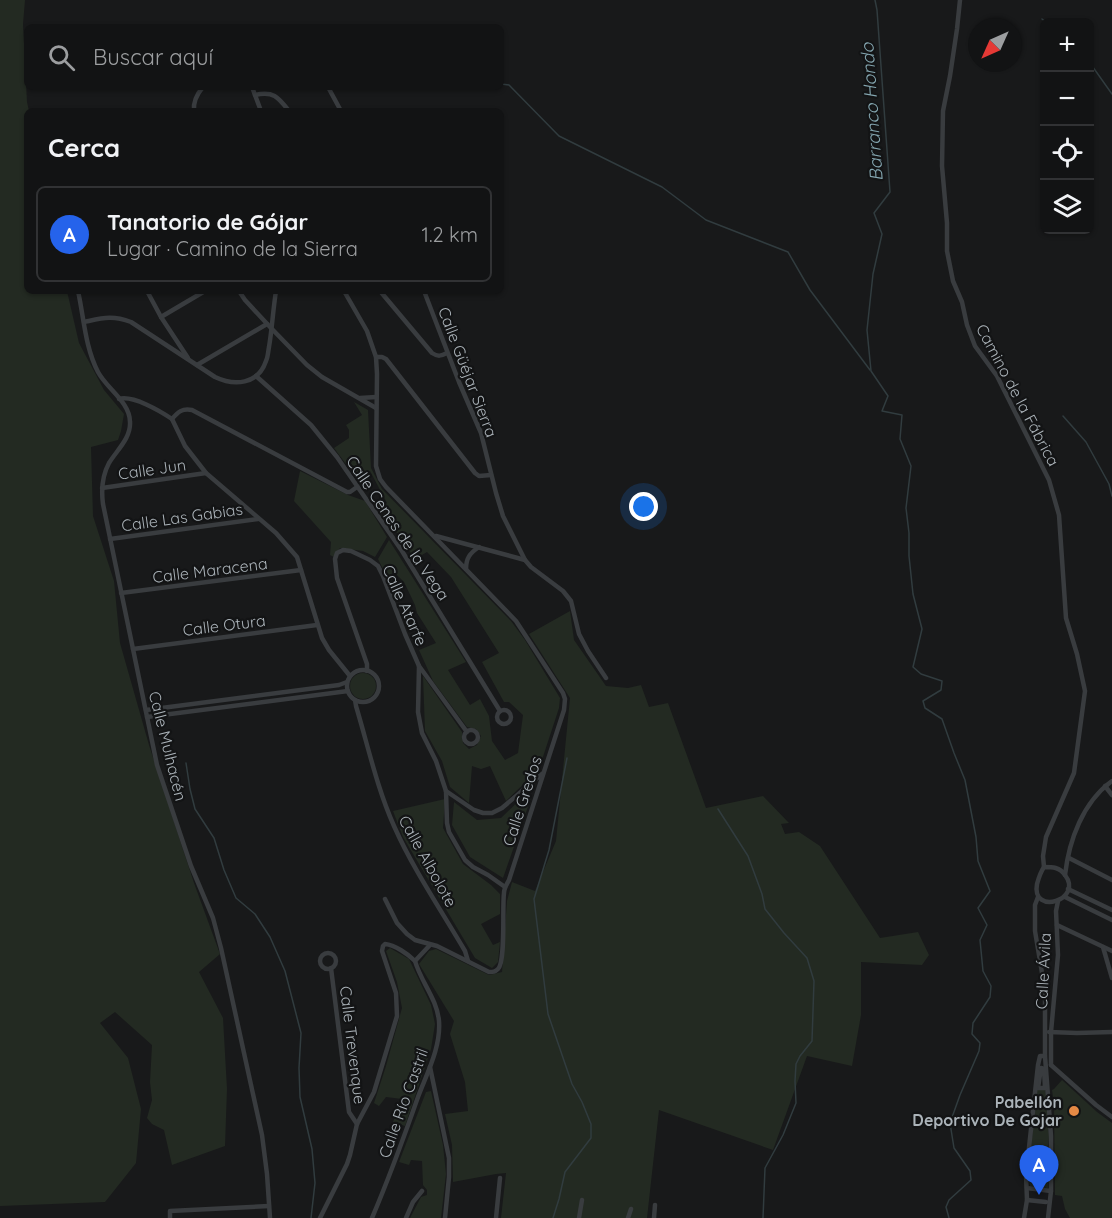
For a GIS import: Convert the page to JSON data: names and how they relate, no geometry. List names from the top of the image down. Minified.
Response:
{"streets":{"street":["Calle Güéjar Sierra","Camino de la Fábrica","Calle Jun","Calle Las Gabias","Calle Cenes de la Vega","Calle Maracena","Calle Atarfe","Calle Otura","Calle Mulhacén","Calle Gredos","Calle Albolote","Calle Ávila","Calle Trevenque","Calle Río Castril"]},"crossings":[["Camino de la Fábrica","Calle Ávila"],["Calle Jun","Calle Mulhacén"],["Calle Las Gabias","Calle Mulhacén"],["Calle Maracena","Calle Mulhacén"],["Calle Atarfe","Calle Albolote"],["Calle Otura","Calle Mulhacén"],["Calle Gredos","Calle Albolote"]],"water":["Barranco Hondo"],"places":["Pabellón Deportivo De Gojar"],"north":"bottom left","page":{"map_buttons":["+","−"],"search":"Buscar aquí","heading":"Cerca","list":[{"mark":"A","name":"Tanatorio de Gójar","note":"Lugar · Camino de la Sierra","value":"1.2 km"}],"pins":"A"}}
